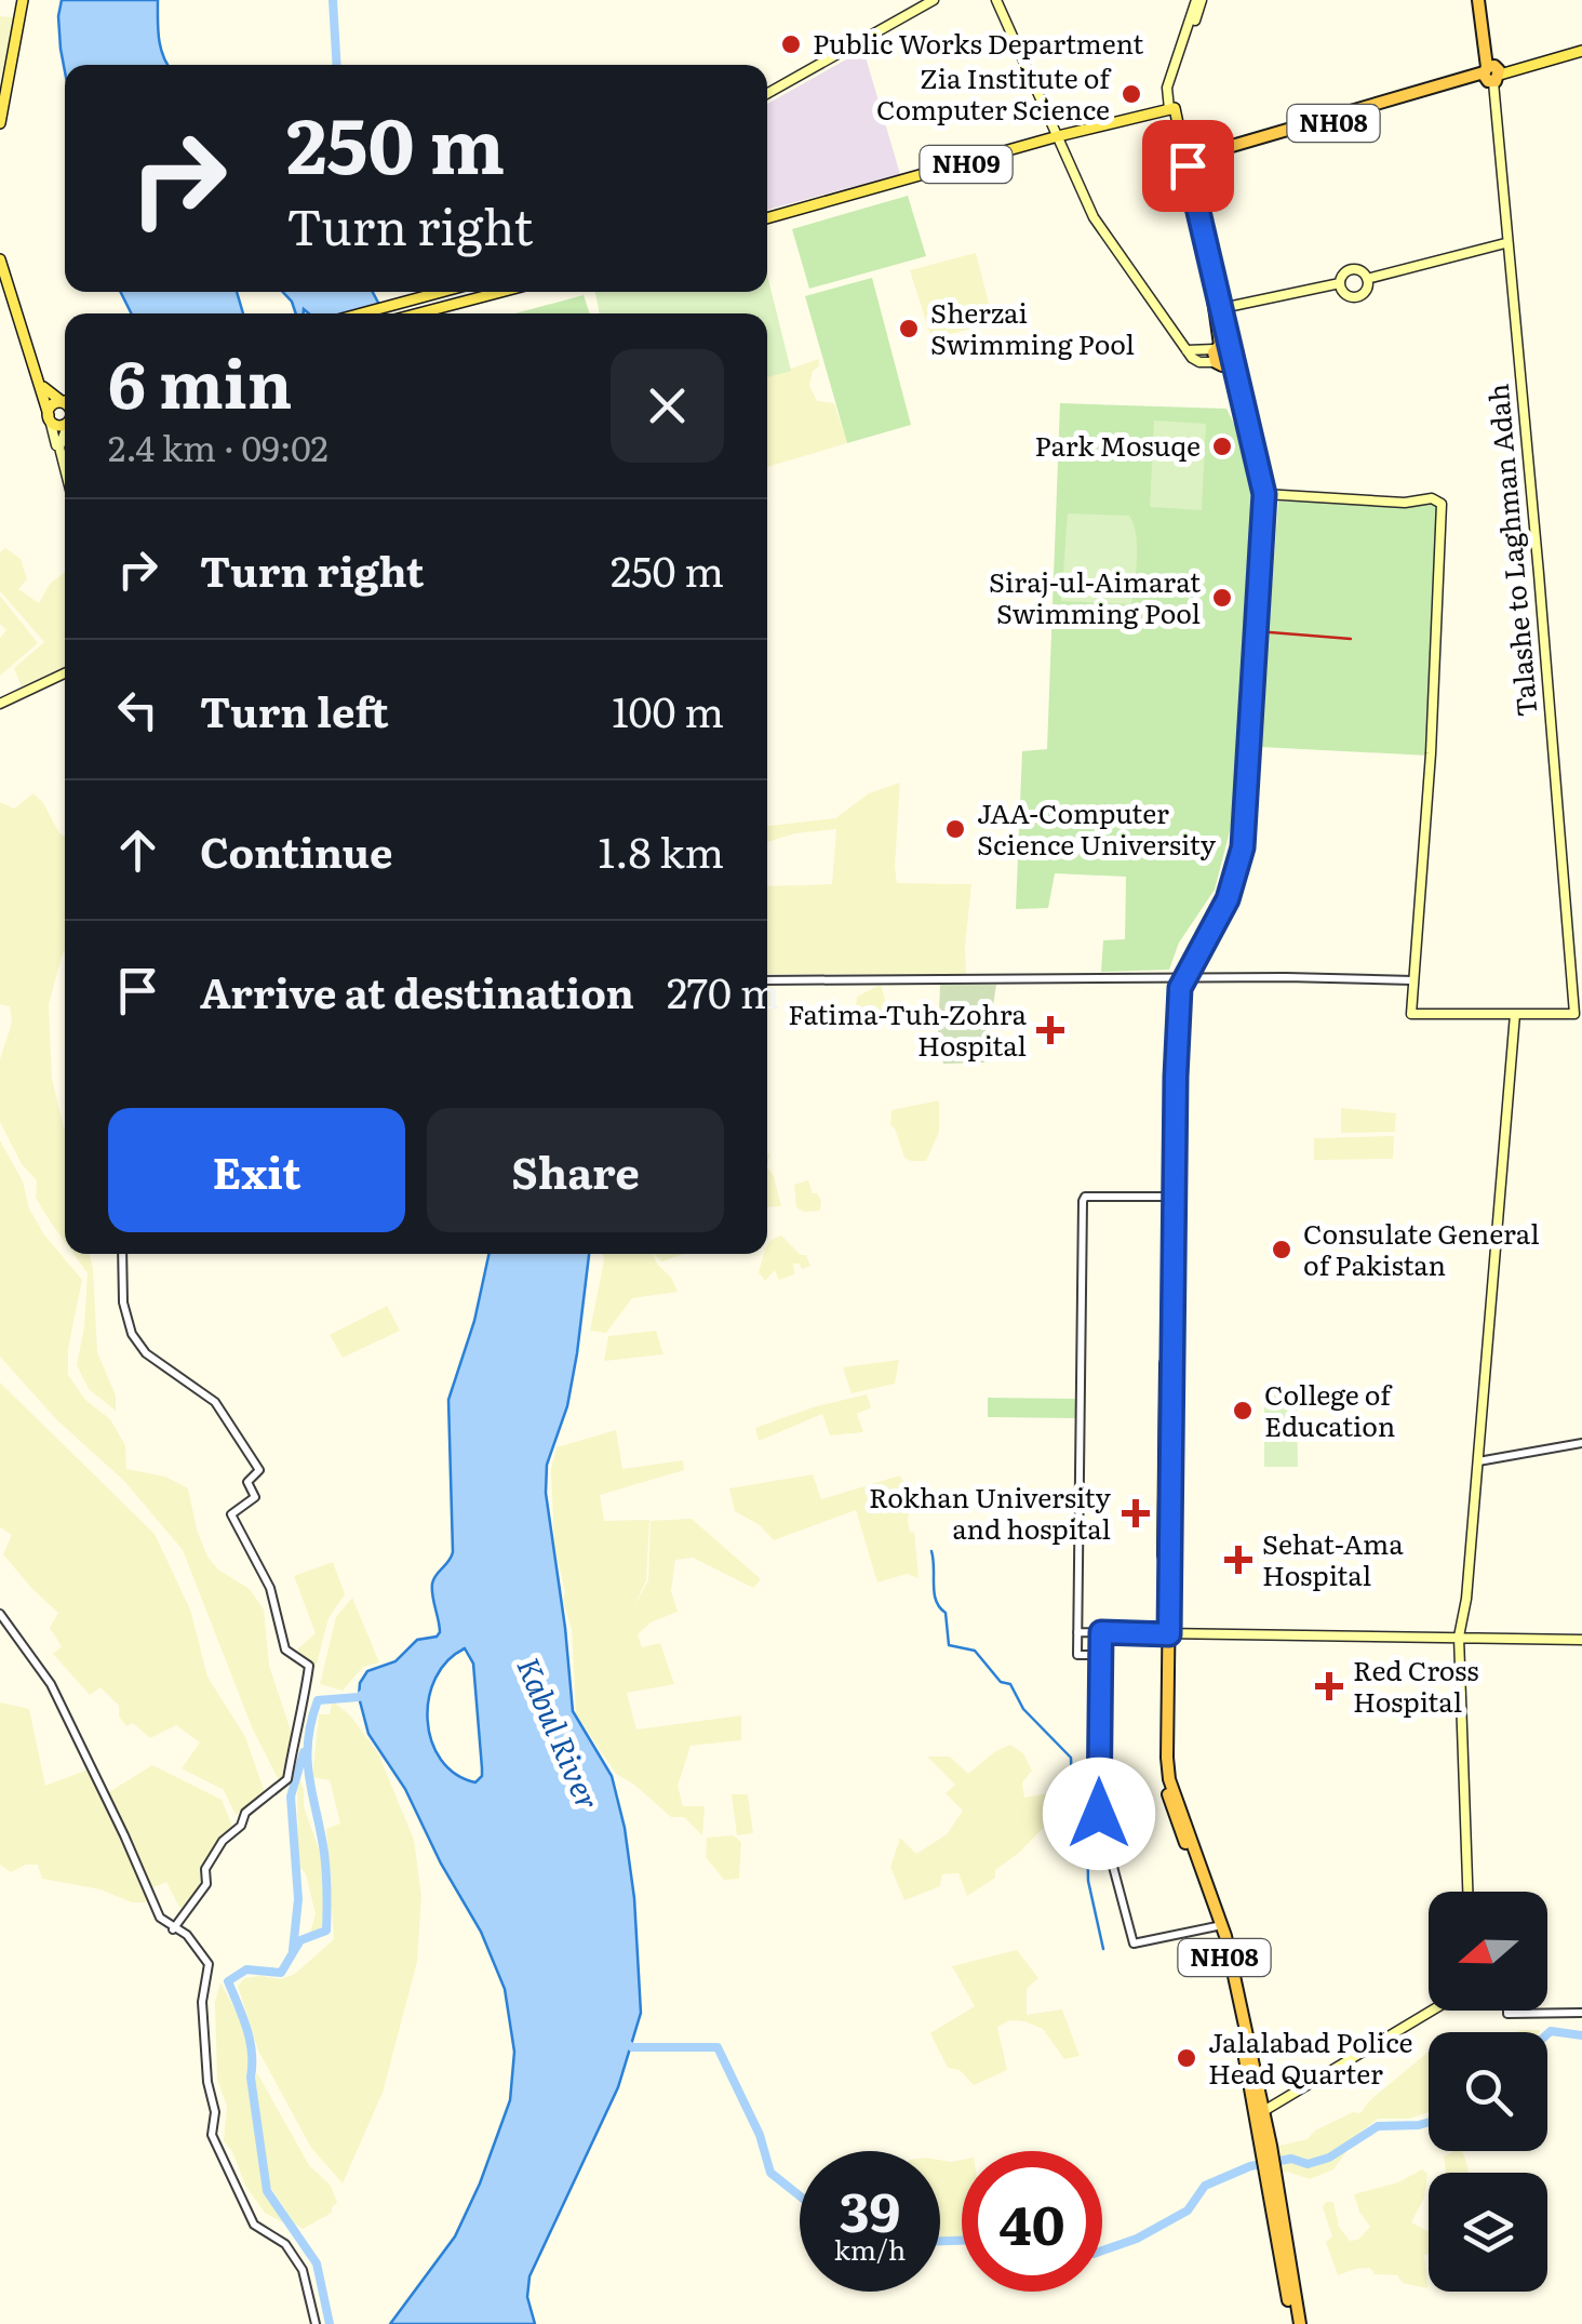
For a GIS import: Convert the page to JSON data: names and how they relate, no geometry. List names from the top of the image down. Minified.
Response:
{"streets":{"highway":["NH08"],"main road":["NH09","Talashe to Laghman Adah"]},"crossings":[["NH08","Talashe to Laghman Adah"]],"water":["Kabul River"],"places":{"other":["Public Works Department","Zia Institute of Computer Science","Sherzai Swimming Pool","Park Mosuqe","Siraj-ul-Aimarat Swimming Pool","JAA-Computer Science University","Consulate General of Pakistan","College of Education","Jalalabad Police Head Quarter"],"health":["Fatima-Tuh-Zohra Hospital","Rokhan University and hospital","Sehat-Ama Hospital","Red Cross Hospital"]},"north":"left","page":{"turn":["250 m","Turn right"],"heading":["6 min","2.4 km · 09:02"],"list":[{"name":"Turn right","value":"250 m"},{"name":"Turn left","value":"100 m"},{"name":"Continue","value":"1.8 km"},{"name":"Arrive at destination","value":"270 m"}],"buttons":["Exit","Share"],"speed":"39 km/h","limit":"40"}}
